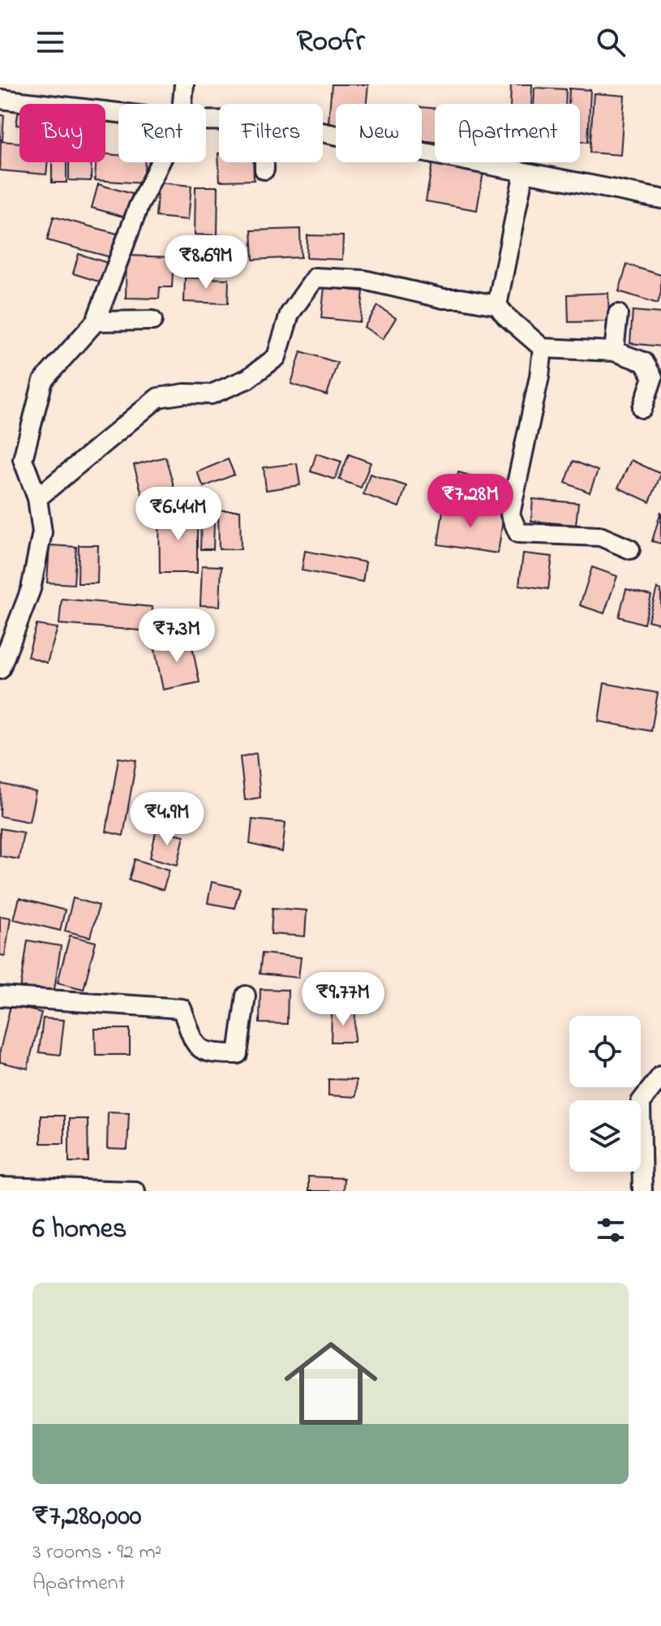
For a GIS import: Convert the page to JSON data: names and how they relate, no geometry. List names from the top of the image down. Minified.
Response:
{"page":{"header":"Roofr","chip":["Buy","Rent","Filters","New","Apartment"],"price":["₹8.69M","₹7.28M","₹6.44M","₹7.3M","₹4.9M","₹9.77M"],"heading":"6 homes","list":[{"name":"₹7,280,000","note":"3 rooms · 92 m² · Apartment"}]}}
